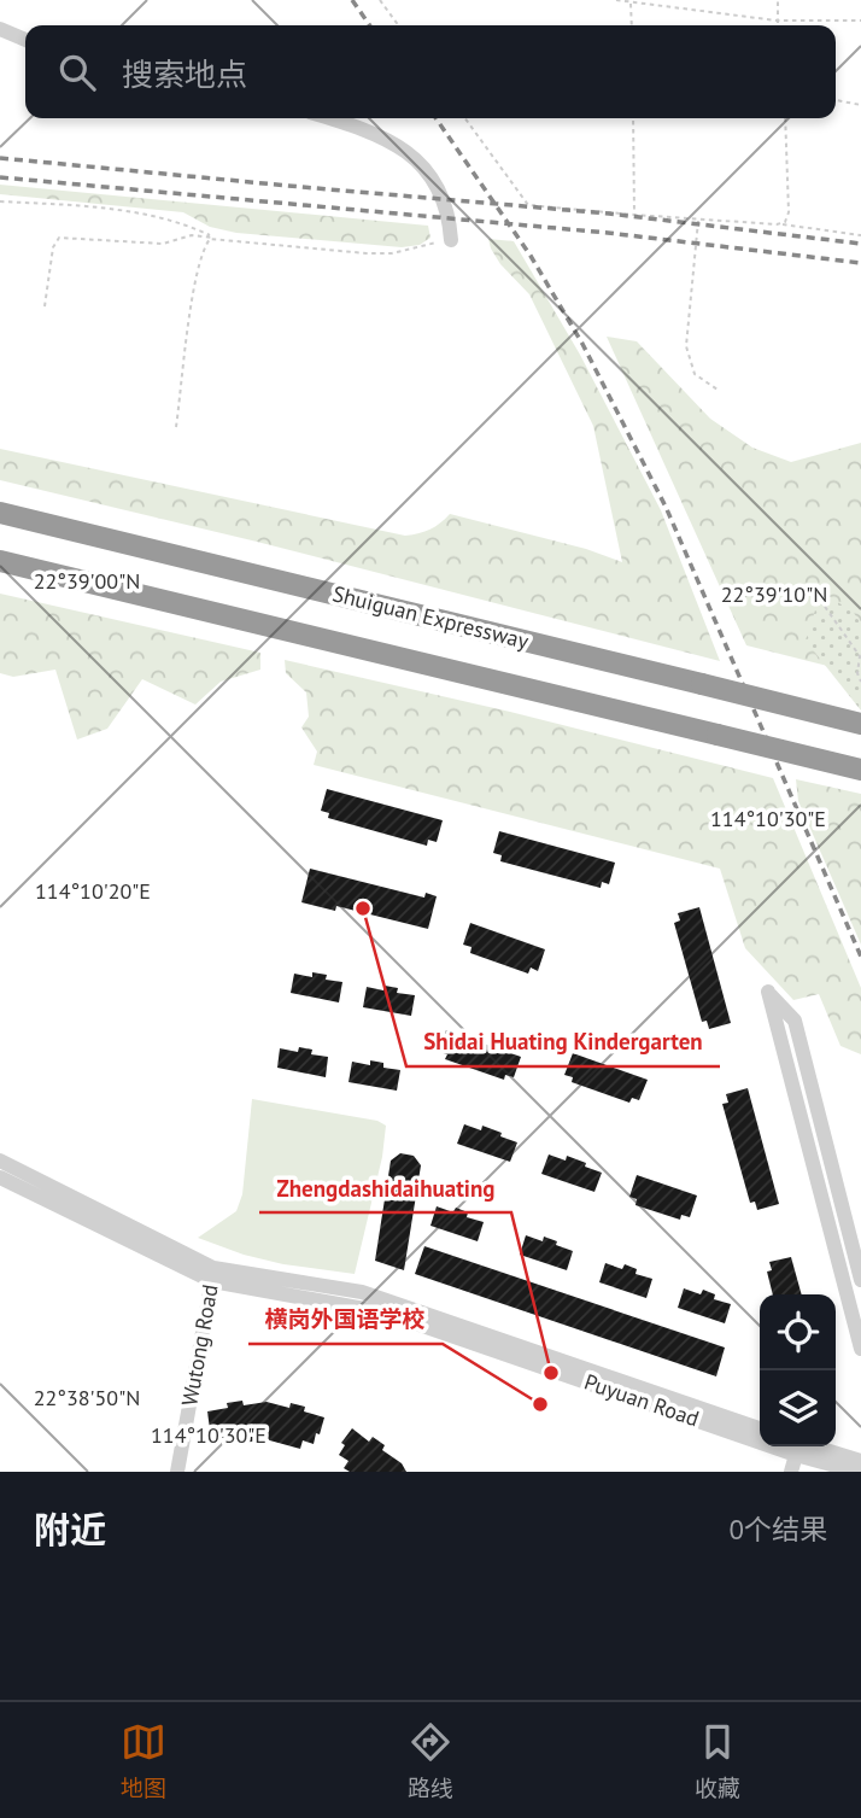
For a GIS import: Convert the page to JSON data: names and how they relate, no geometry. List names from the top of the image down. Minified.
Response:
{"streets":{"highway":["Shuiguan Expressway"],"street":["Wutong Road","Puyuan Road"]},"crossings":[["Wutong Road","Puyuan Road"]],"places":["Shidai Huating Kindergarten","Zhengdashidaihuating","横岗外国语学校"],"page":{"search":"搜索地点","heading":["附近","0个结果"],"nav":["地图","路线","收藏"]},"coordinates":["22°39'00\"N","22°39'10\"N","114°10'30\"E","114°10'20\"E","22°38'50\"N"]}
